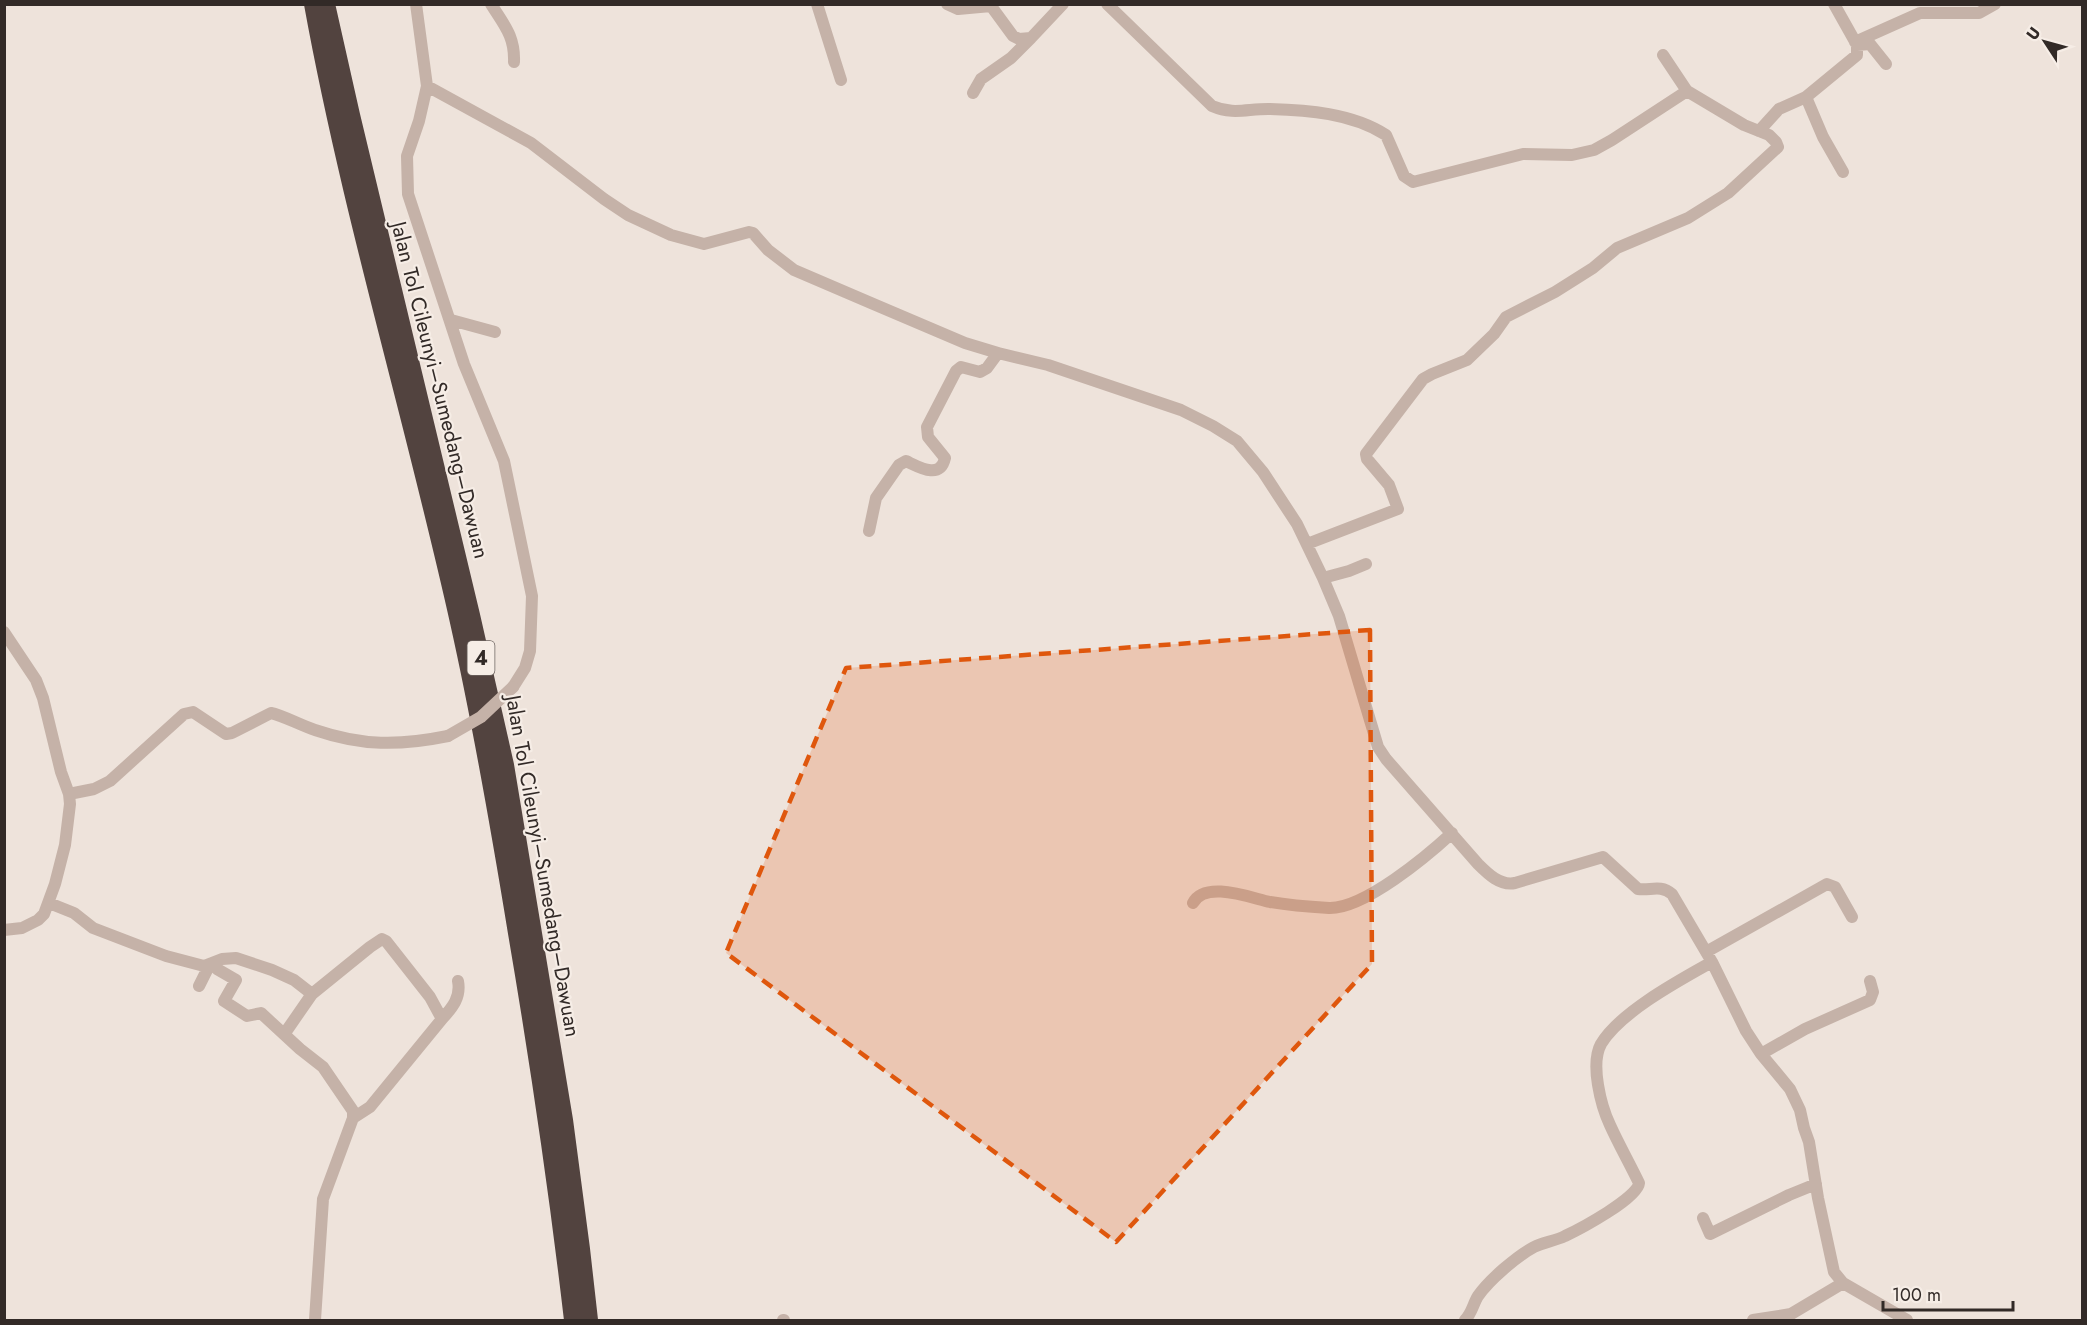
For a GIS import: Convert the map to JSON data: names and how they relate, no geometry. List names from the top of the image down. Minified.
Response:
{"streets":{"highway":["Jalan Tol Cileunyi–Sumedang–Dawuan","4"]},"scale_bar":"100 m","north":"top left"}
